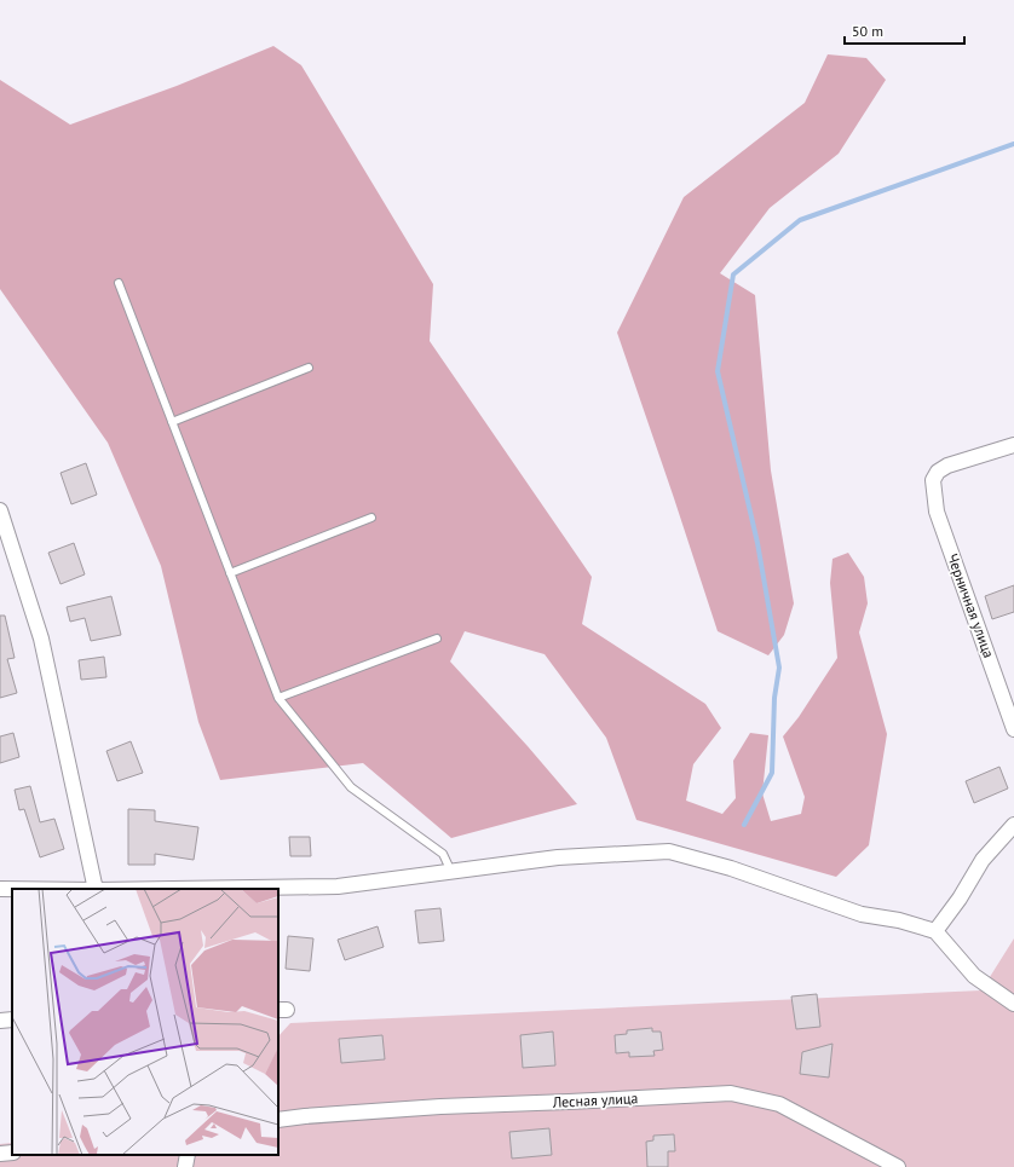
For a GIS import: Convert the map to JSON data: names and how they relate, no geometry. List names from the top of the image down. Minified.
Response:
{"streets":{"street":["Черничная улица","Лесная улица"]},"scale_bar":"50 m"}
